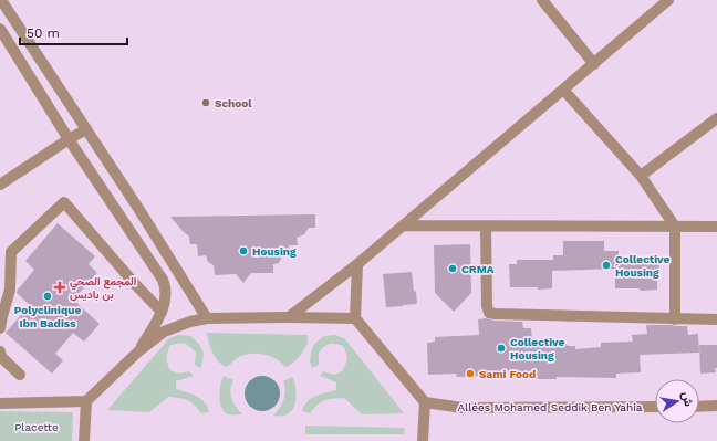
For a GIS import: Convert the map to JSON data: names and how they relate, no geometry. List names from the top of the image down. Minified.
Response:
{"streets":{"street":["Allées Mohamed Seddik Ben Yahia"]},"parks":["Placette"],"places":{"other":["School","Housing","ِCollective Housing","CRMA","Polyclinique Ibn Badiss","Collective Housing","Sami Food"],"health":["المجمع الصحي بن باديس"]},"scale_bar":"50 m","north":"right"}
